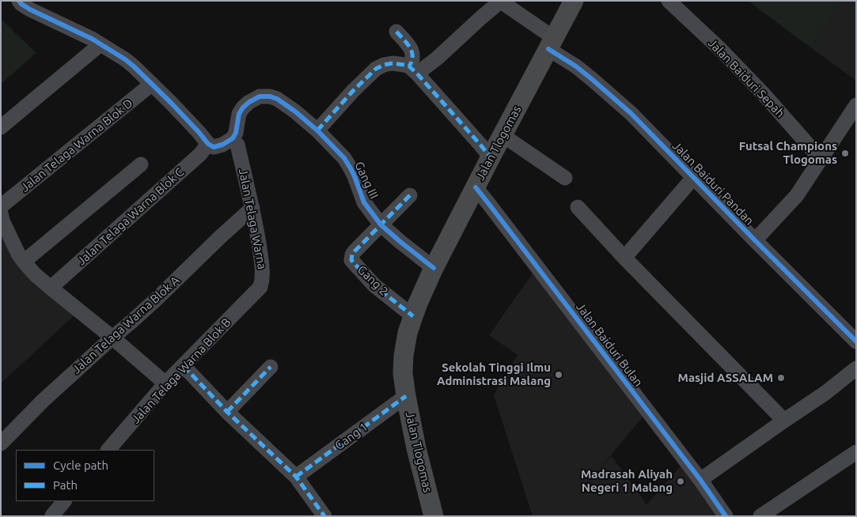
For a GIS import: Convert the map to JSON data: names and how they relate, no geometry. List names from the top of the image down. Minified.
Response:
{"streets":{"main road":["Jalan Tlogomas"],"street":["Jalan Baiduri Sepah","Jalan Telaga Warna Blok D","Gang III","Jalan Baiduri Pandan","Jalan Telaga Warna Blok C","Jalan Telaga Warna","Gang 2","Jalan Telaga Warna Blok A","Jalan Baiduri Bulan","Jalan Telaga Warna Blok B","Gang 1"]},"crossings":[["Jalan Tlogomas","Gang III"],["Jalan Tlogomas","Jalan Baiduri Pandan"],["Jalan Tlogomas","Gang 2"],["Jalan Tlogomas","Jalan Baiduri Bulan"],["Jalan Tlogomas","Gang 1"],["Gang III","Jalan Telaga Warna"],["Gang III","Gang 2"],["Jalan Telaga Warna","Jalan Telaga Warna Blok A"],["Jalan Telaga Warna","Jalan Telaga Warna Blok B"]],"places":["Futsal Champions Tlogomas","Sekolah Tinggi Ilmu Administrasi Malang","Masjid ASSALAM","Madrasah Aliyah Negeri 1 Malang"],"legend":["Cycle path","Path"]}
